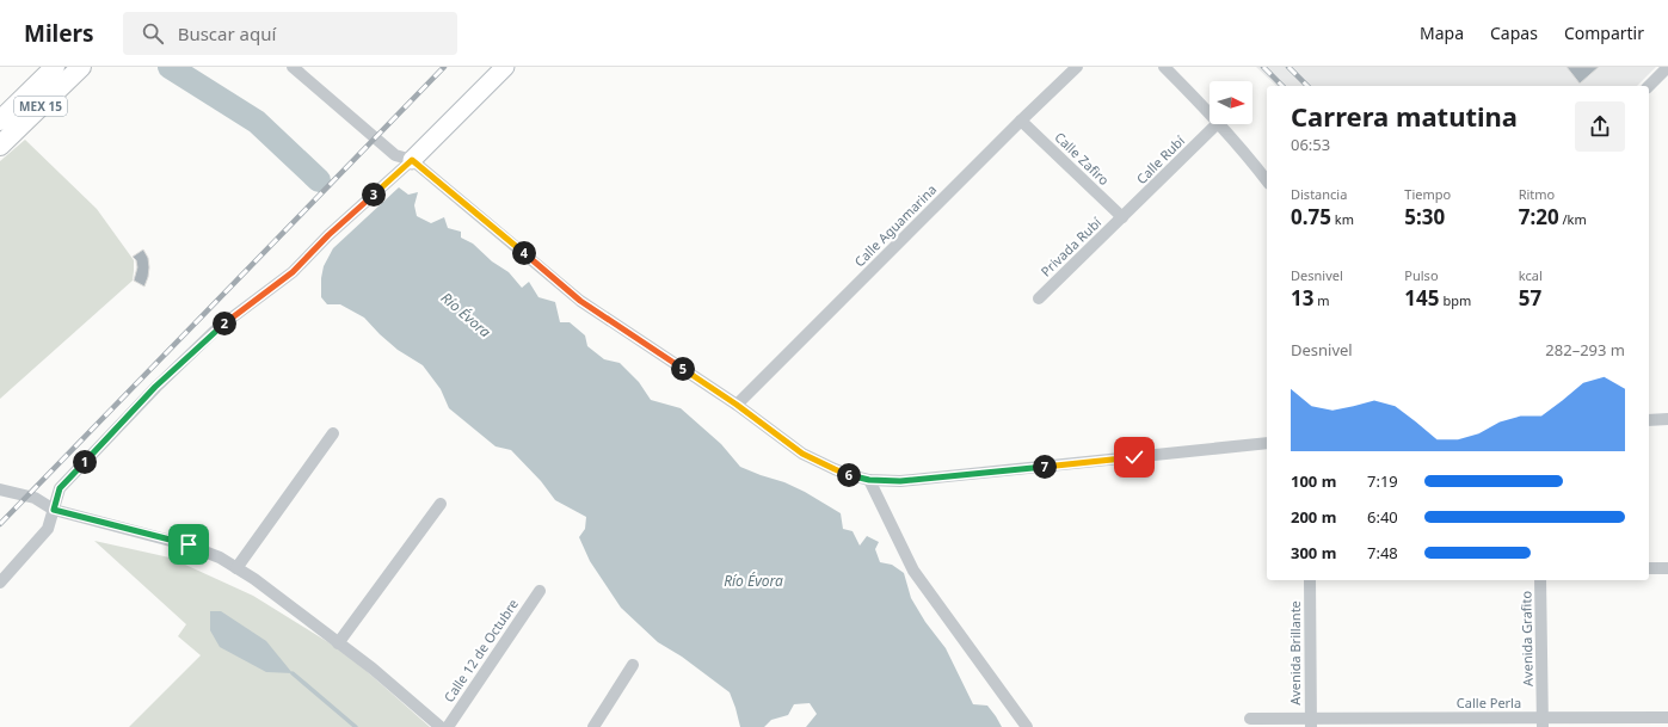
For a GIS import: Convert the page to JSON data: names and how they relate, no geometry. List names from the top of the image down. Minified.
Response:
{"streets":{"main road":["MEX 15"],"street":["Calle Zafiro","Calle Rubí","Calle Aguamarina","Privada Rubí","Avenida Grafito","Calle 12 de Octubre","Avenida Brillante","Calle Perla"]},"crossings":[["Calle Zafiro","Calle Rubí"],["Calle Zafiro","Calle Aguamarina"],["Calle Zafiro","Privada Rubí"],["Calle Rubí","Privada Rubí"],["Avenida Grafito","Calle Perla"],["Avenida Brillante","Calle Perla"]],"water":["Río Évora"],"north":"right","page":{"header":"Milers","search":"Buscar aquí","nav":["Mapa","Capas","Compartir"],"heading":["Carrera matutina","06:53"],"stats":[["Distancia","0.75 km"],["Tiempo","5:30"],["Ritmo","7:20 /km"],["Desnivel","13 m"],["Pulso","145 bpm"],["kcal","57"]],"pins":["3","4","2","5","1","7","6"],"chart":["Desnivel","282–293 m"],"list":[{"name":"100 m","note":"7:19"},{"name":"200 m","note":"6:40"},{"name":"300 m","note":"7:48"}]}}
